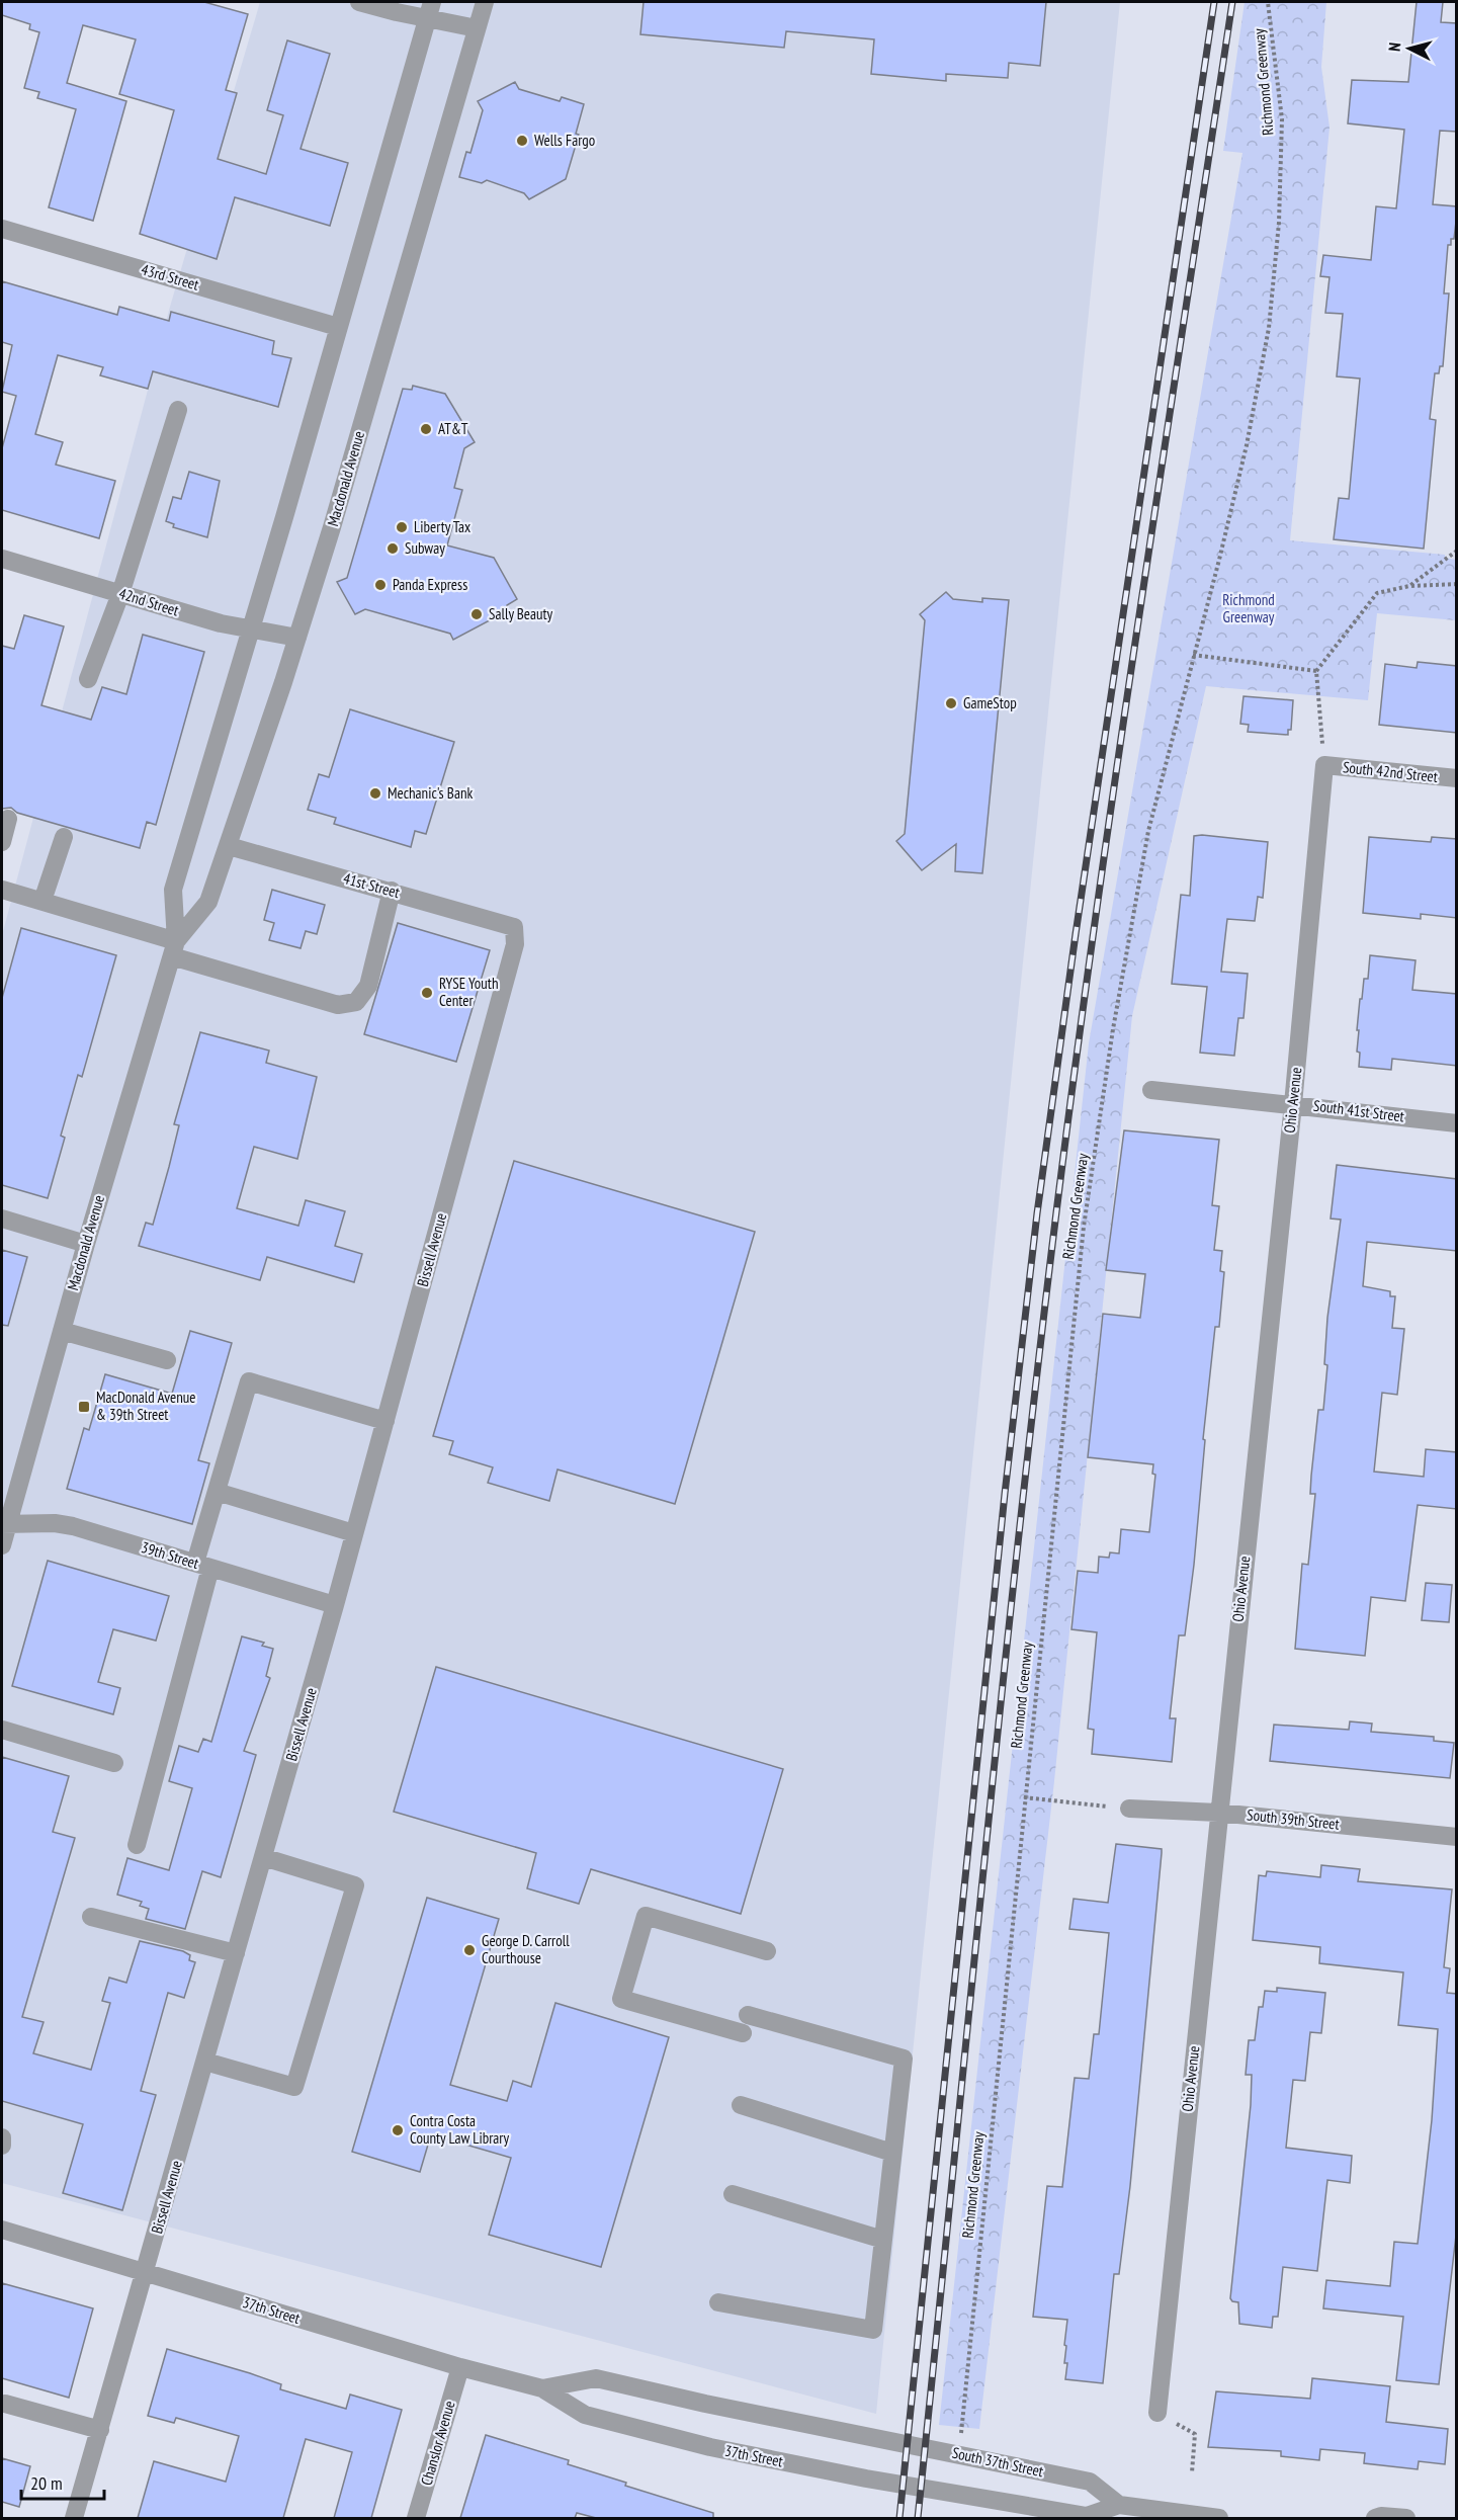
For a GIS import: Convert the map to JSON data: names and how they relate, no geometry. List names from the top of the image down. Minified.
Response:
{"streets":{"street":["43rd Street","Macdonald Avenue","42nd Street","South 42nd Street","41st Street","Ohio Avenue","South 41st Street","Bissell Avenue","39th Street","South 39th Street","37th Street","Chanslor Avenue","South 37th Street"],"path":["Richmond Greenway"]},"crossings":[["43rd Street","Macdonald Avenue"],["Macdonald Avenue","42nd Street"],["Macdonald Avenue","41st Street"],["Macdonald Avenue","39th Street"],["South 42nd Street","Ohio Avenue"],["41st Street","Bissell Avenue"],["Ohio Avenue","South 41st Street"],["Ohio Avenue","South 39th Street"],["Bissell Avenue","39th Street"],["Bissell Avenue","37th Street"],["37th Street","Chanslor Avenue"],["37th Street","South 37th Street"]],"parks":["Richmond Greenway"],"places":{"other":["Wells Fargo","AT&T","Liberty Tax","Subway","Panda Express","Sally Beauty","GameStop","Mechanic's Bank","RYSE Youth Center","George D. Carroll Courthouse","Contra Costa County Law Library"],"transit":["MacDonald Avenue & 39th Street"]},"scale_bar":"20 m","north":"left"}
